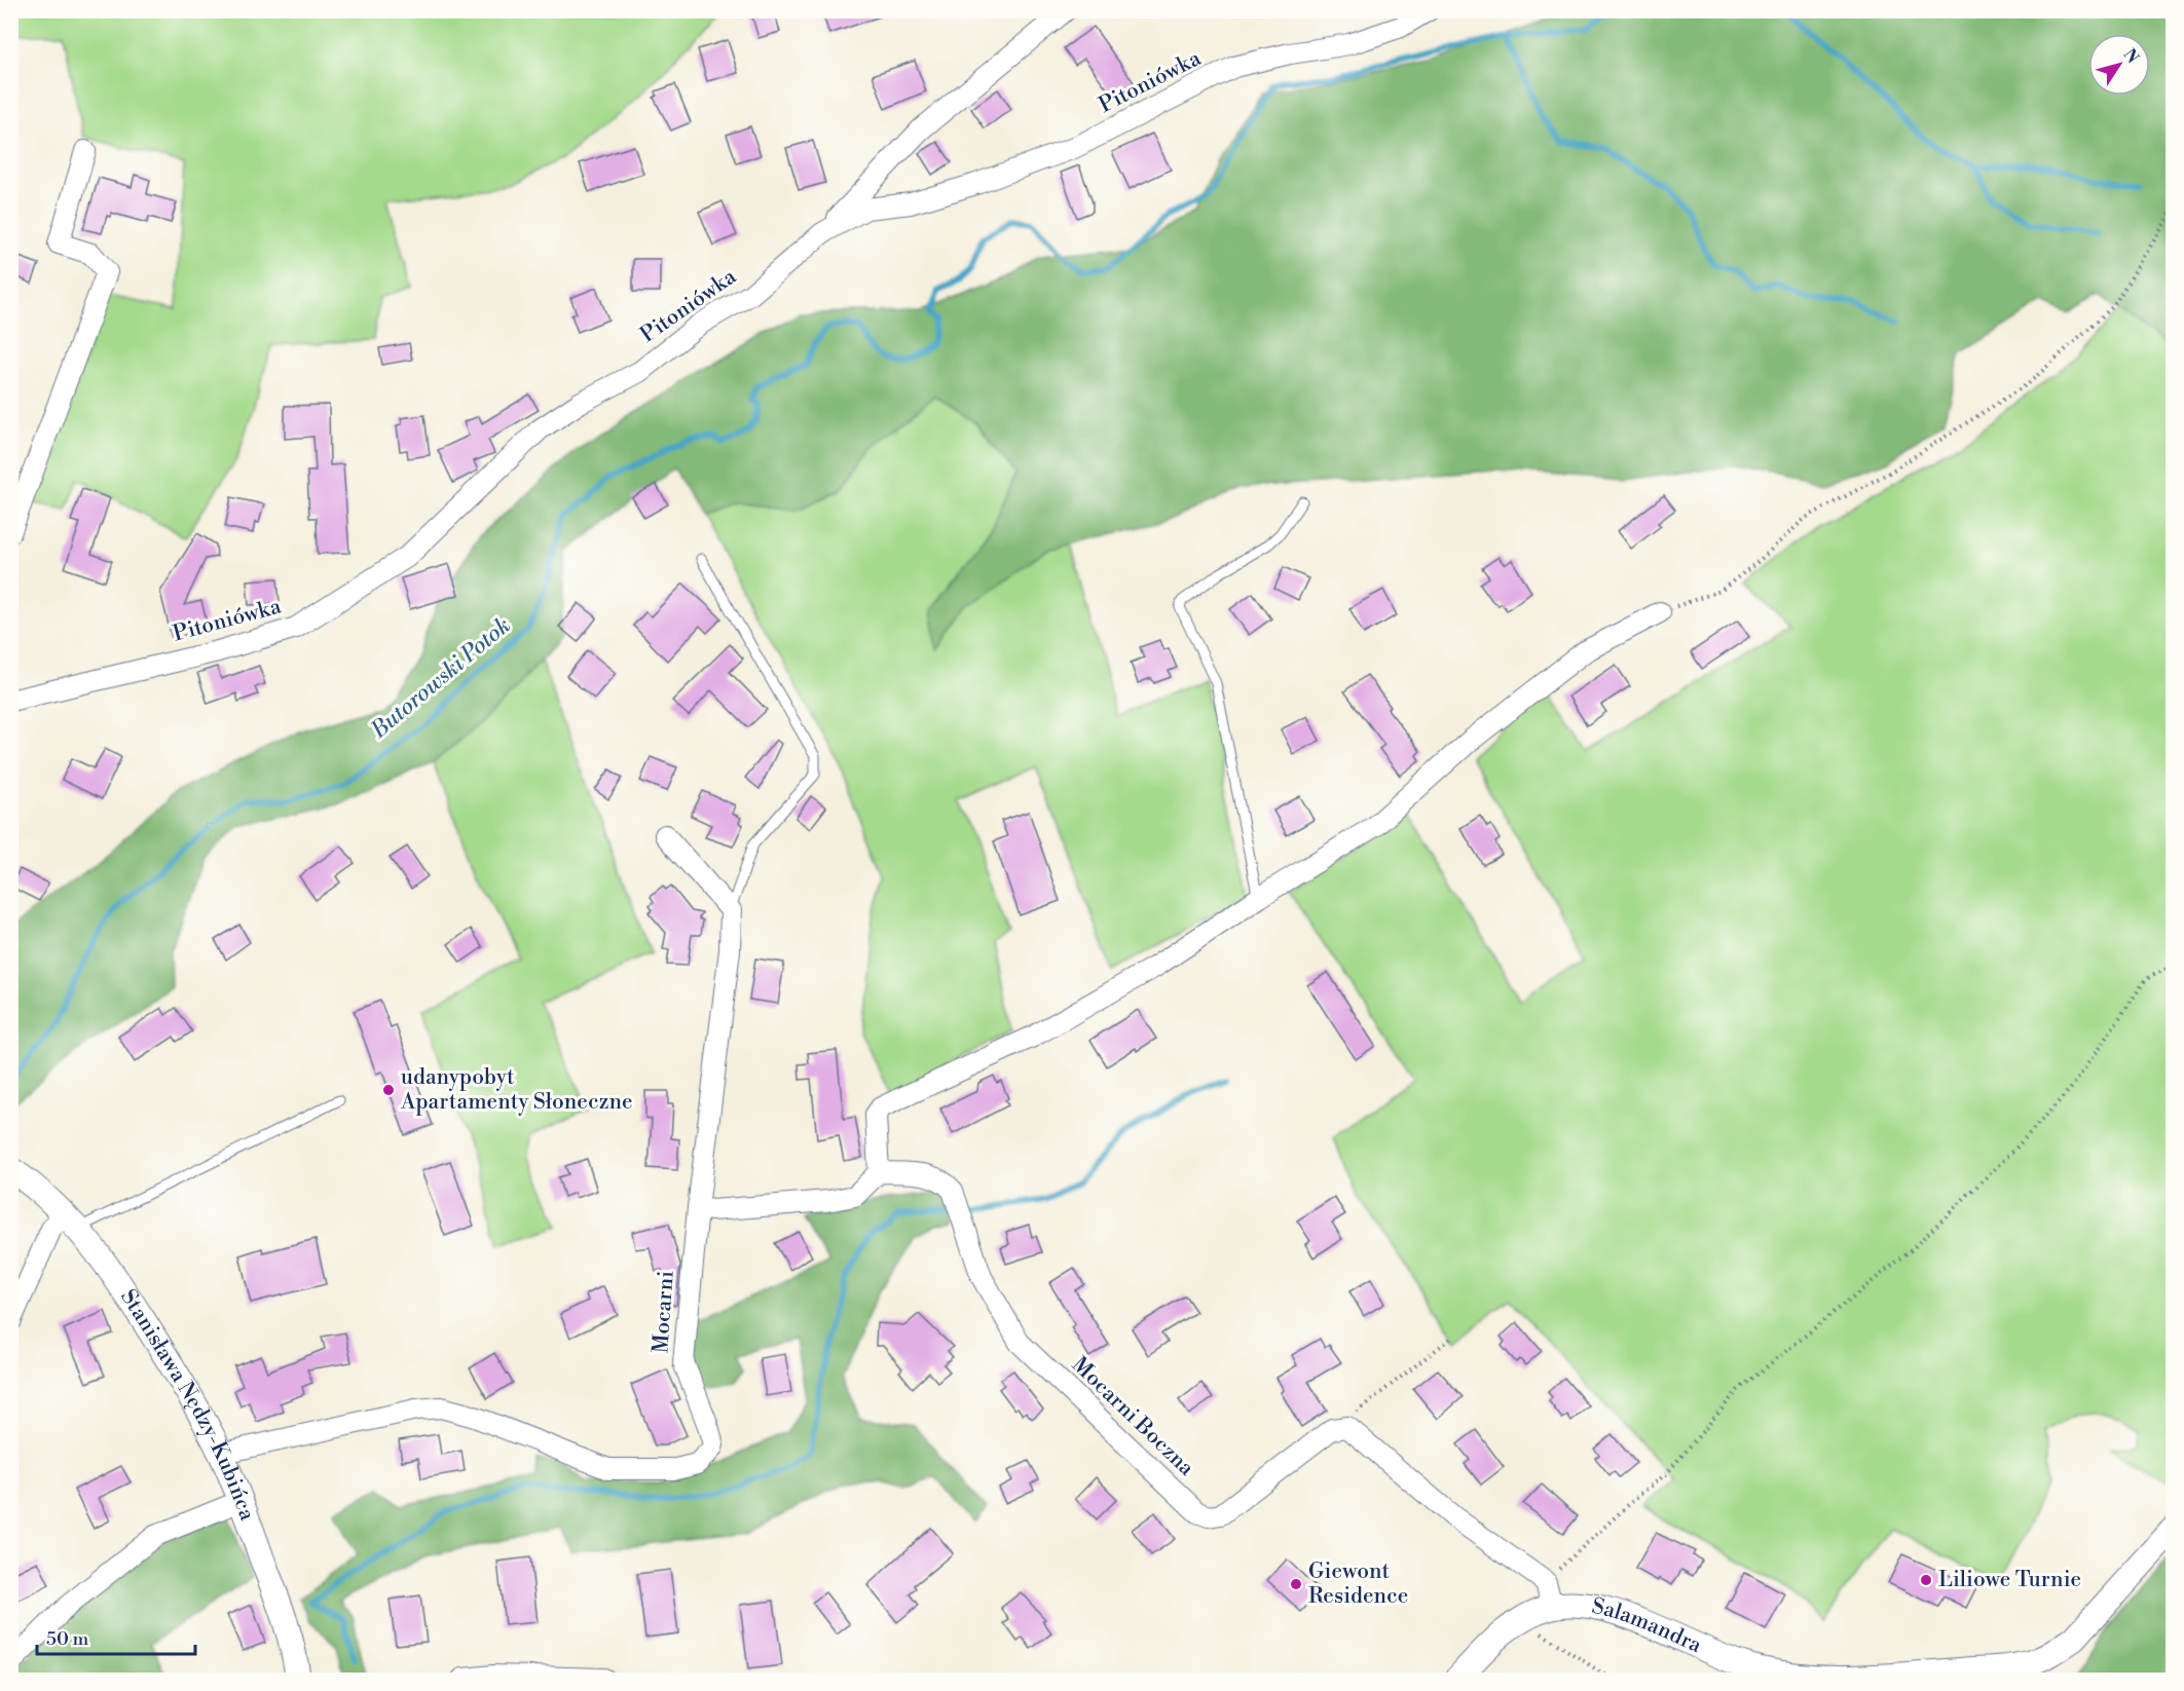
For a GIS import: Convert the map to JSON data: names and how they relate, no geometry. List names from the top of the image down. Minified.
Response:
{"streets":{"street":["Pitoniówka","Mocarni","Stanisława Nędzy-Kubińca","Mocarni Boczna","Salamandra"]},"crossings":[["Mocarni","Stanisława Nędzy-Kubińca"]],"water":["Butorowski Potok"],"places":["udanypobyt Apartamenty Słoneczne","Liliowe Turnie","Giewont Residence"],"scale_bar":"50 m","north":"top right"}
